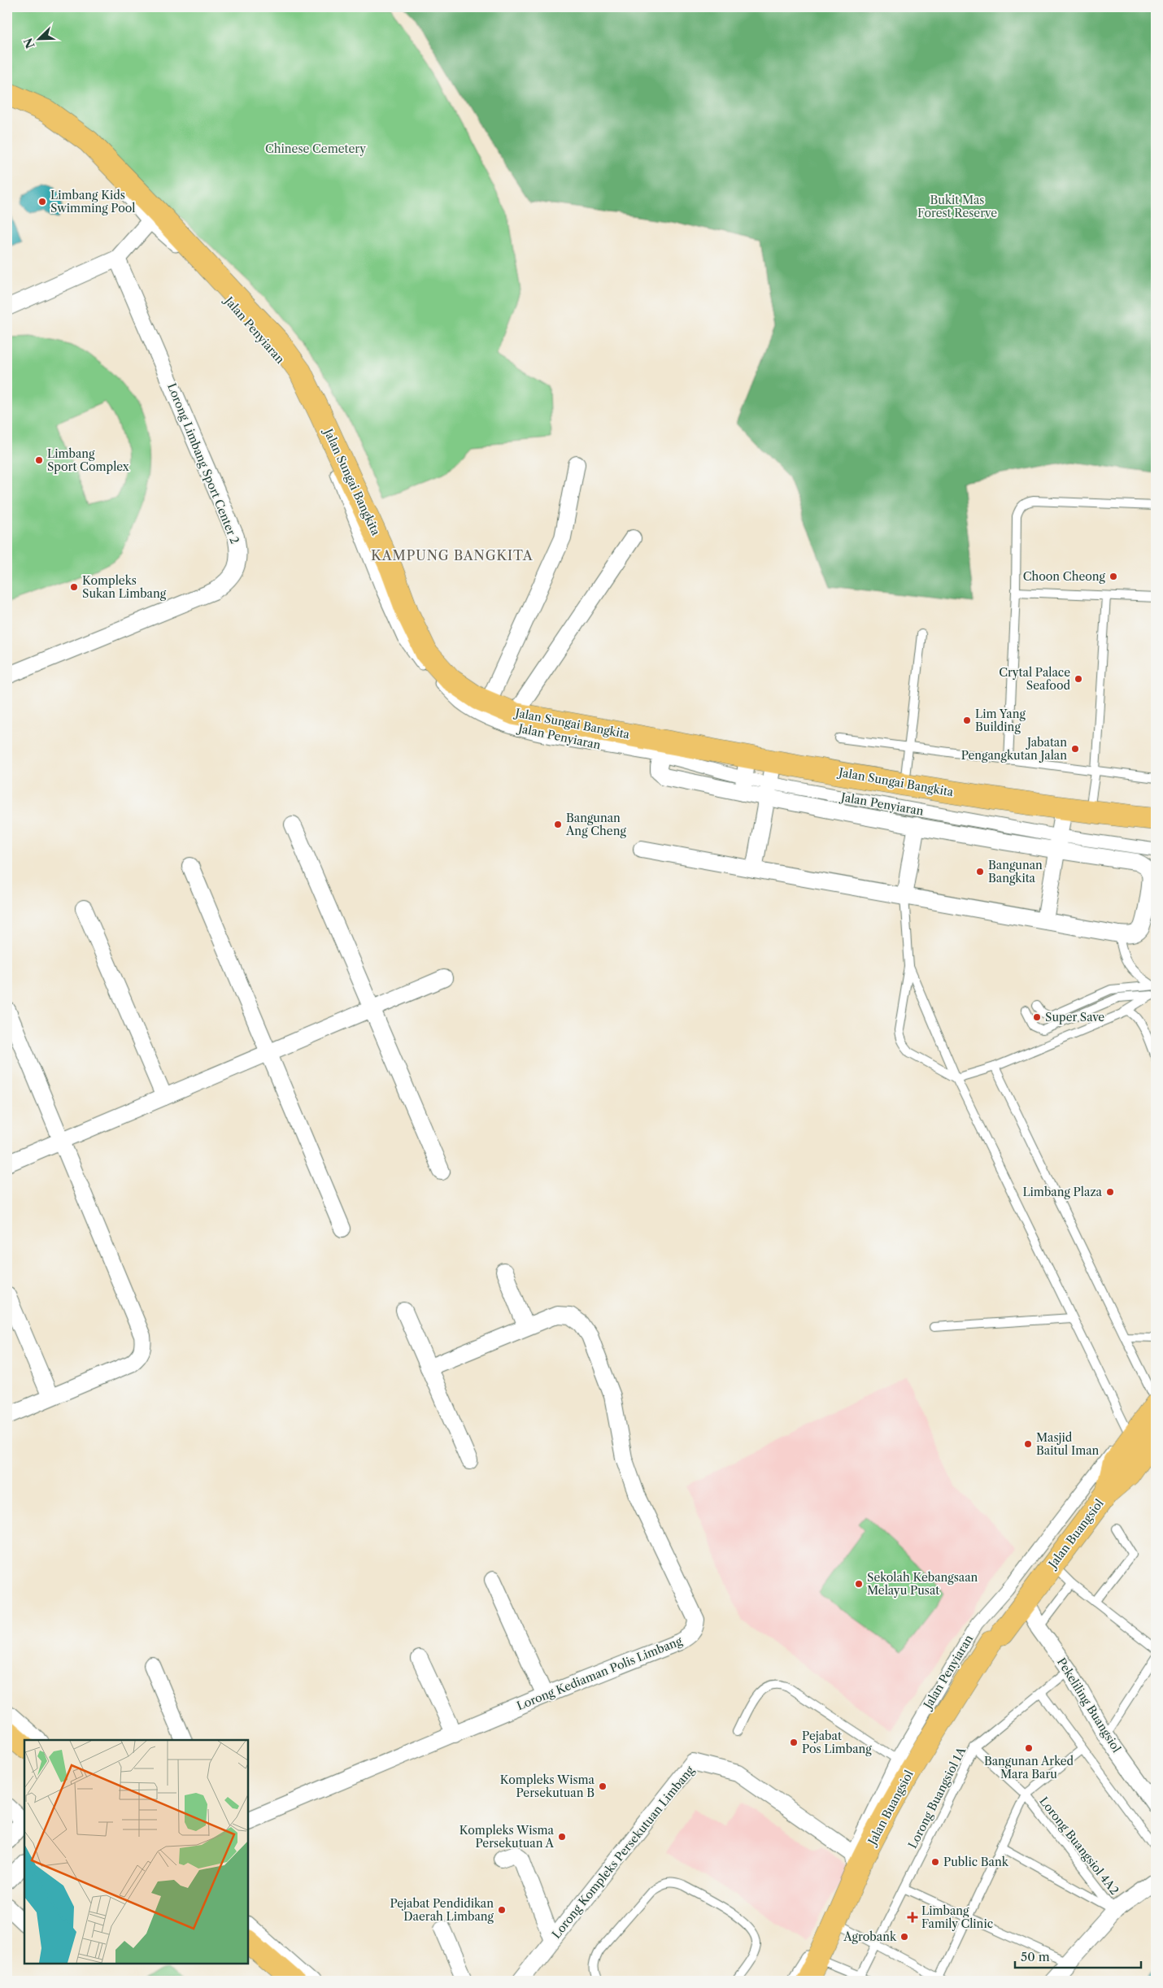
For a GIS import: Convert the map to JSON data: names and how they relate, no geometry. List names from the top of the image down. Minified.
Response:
{"streets":{"main road":["Jalan Sungai Bangkita","Jalan Buangsiol"],"street":["Jalan Penyiaran","Lorong Limbang Sport Center 2","Lorong Kediaman Polis Limbang","Pekeliling Buangsiol","Lorong Kompleks Persekutuan Limbang"],"lane":["Lorong Buangsiol 1A","Lorong Buangsiol 4A2"]},"crossings":[["Jalan Penyiaran","Jalan Sungai Bangkita"],["Jalan Penyiaran","Jalan Buangsiol"],["Jalan Buangsiol","Pekeliling Buangsiol"],["Jalan Buangsiol","Lorong Kompleks Persekutuan Limbang"],["Pekeliling Buangsiol","Lorong Buangsiol 1A"],["Lorong Buangsiol 1A","Lorong Buangsiol 4A2"]],"districts":["KAMPUNG BANGKITA"],"parks":["Chinese Cemetery","Bukit Mas Forest Reserve"],"places":{"other":["Limbang Kids Swimming Pool","Limbang Sport Complex","Choon Cheong","Kompleks Sukan Limbang","Crytal Palace Seafood","Lim Yang Building","Jabatan Pengangkutan Jalan","Bangunan Ang Cheng","Bangunan Bangkita","Super Save","Limbang Plaza","Masjid Baitul Iman","Sekolah Kebangsaan Melayu Pusat","Pejabat Pos Limbang","Bangunan Arked Mara Baru","Kompleks Wisma Persekutuan B","Kompleks Wisma Persekutuan A","Public Bank","Pejabat Pendidikan Daerah Limbang","Agrobank"],"health":["Limbang Family Clinic"]},"scale_bar":"50 m","north":"bottom left"}
